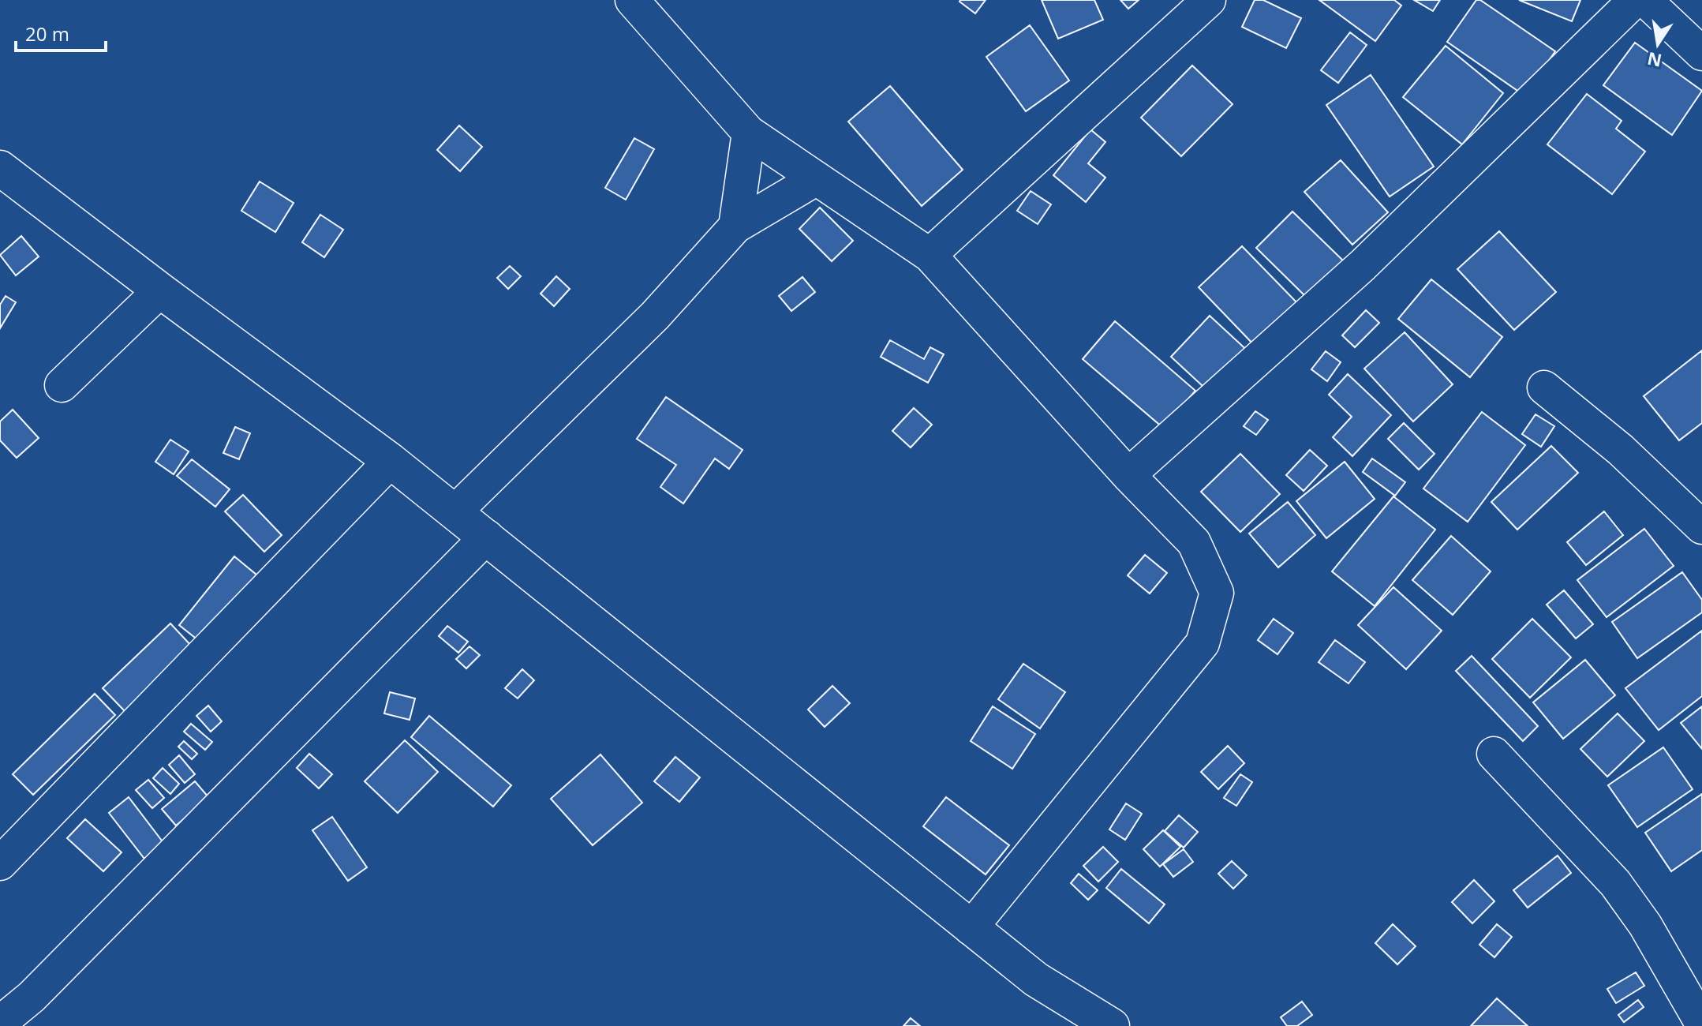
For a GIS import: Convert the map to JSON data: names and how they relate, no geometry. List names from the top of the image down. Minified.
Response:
{"scale_bar":"20 m","north":"bottom"}
